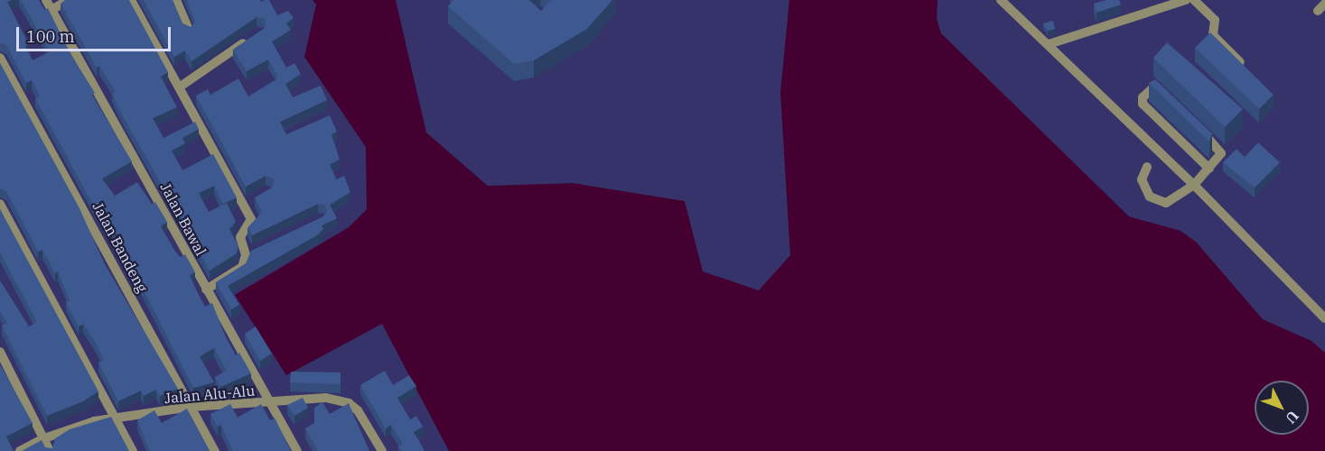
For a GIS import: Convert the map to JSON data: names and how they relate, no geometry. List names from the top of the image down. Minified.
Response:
{"streets":{"street":["Jalan Bawal","Jalan Bandeng","Jalan Alu-Alu"]},"crossings":[["Jalan Bawal","Jalan Alu-Alu"],["Jalan Bandeng","Jalan Alu-Alu"]],"scale_bar":"100 m","north":"bottom right"}
